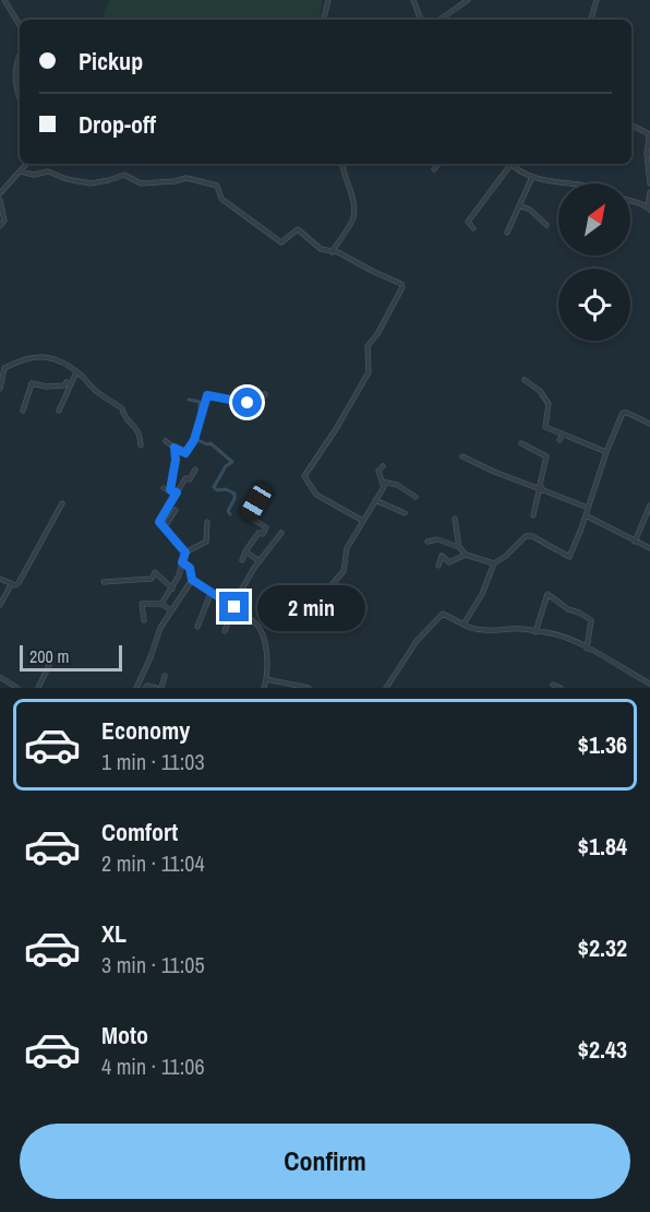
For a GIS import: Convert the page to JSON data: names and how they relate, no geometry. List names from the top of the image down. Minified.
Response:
{"scale_bar":"200 m","north":"top right","page":{"banner":["Pickup","Drop-off"],"bubble":"2 min","scale":"200 m","list":[{"name":"Economy","note":"1 min · 11:03","value":"$1.36"},{"name":"Comfort","note":"2 min · 11:04","value":"$1.84"},{"name":"XL","note":"3 min · 11:05","value":"$2.32"},{"name":"Moto","note":"4 min · 11:06","value":"$2.43"}],"buttons":"Confirm"}}
